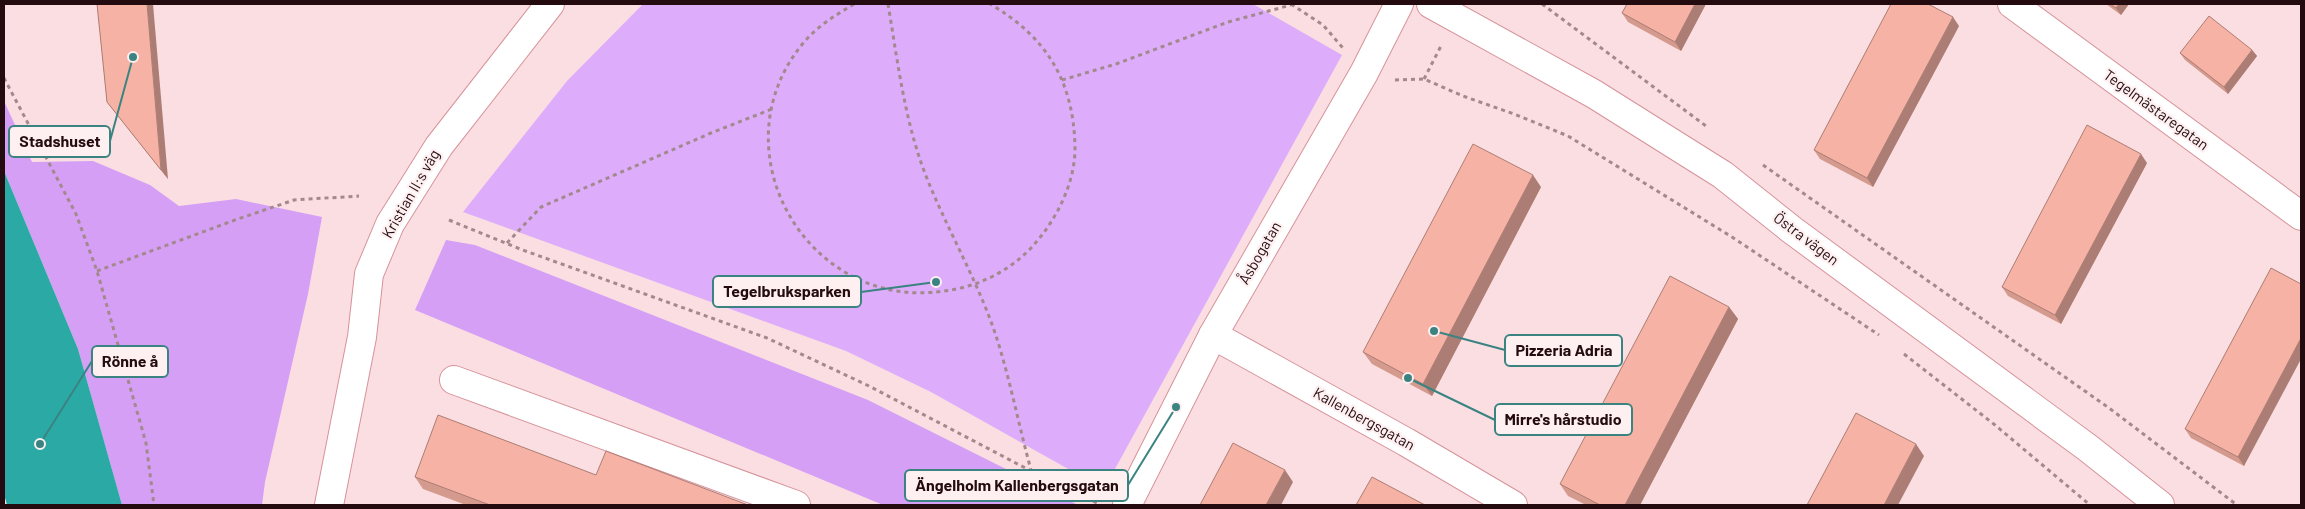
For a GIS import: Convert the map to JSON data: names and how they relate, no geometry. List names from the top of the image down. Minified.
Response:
{"streets":{"street":["Tegelmästaregatan","Kristian II:s väg","Östra vägen","Åsbogatan","Kallenbergsgatan"]},"crossings":[["Åsbogatan","Kallenbergsgatan"]],"places":["Stadshuset","Tegelbruksparken","Pizzeria Adria","Mirre's hårstudio","Ängelholm Kallenbergsgatan","Rönne å"]}
